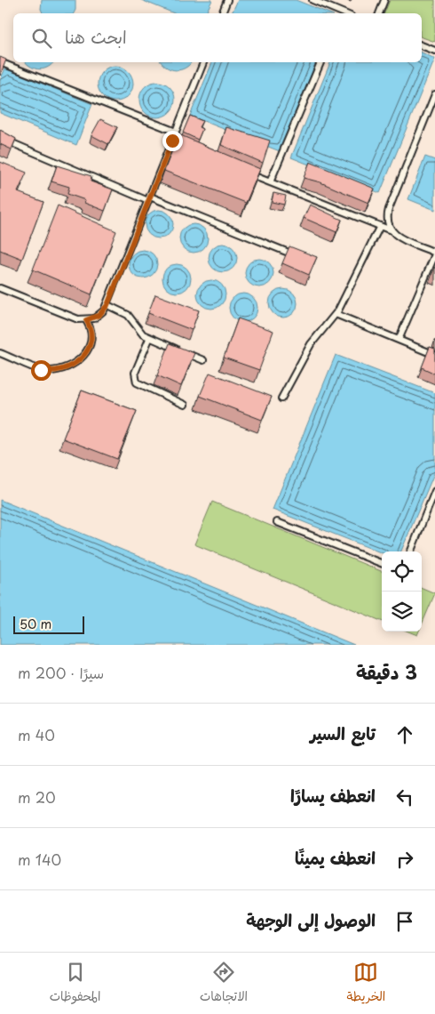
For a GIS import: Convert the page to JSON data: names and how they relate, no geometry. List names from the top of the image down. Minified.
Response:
{"scale_bar":"50 m","page":{"search":"ابحث هنا","scale":"50 m","heading":["3 دقيقة","سيرًا · 200 m"],"list":[["تابع السير","40 m"],["انعطف يسارًا","20 m"],["انعطف يمينًا","140 m"],"الوصول إلى الوجهة"],"nav":["الخريطة","الاتجاهات","المحفوظات"]}}
